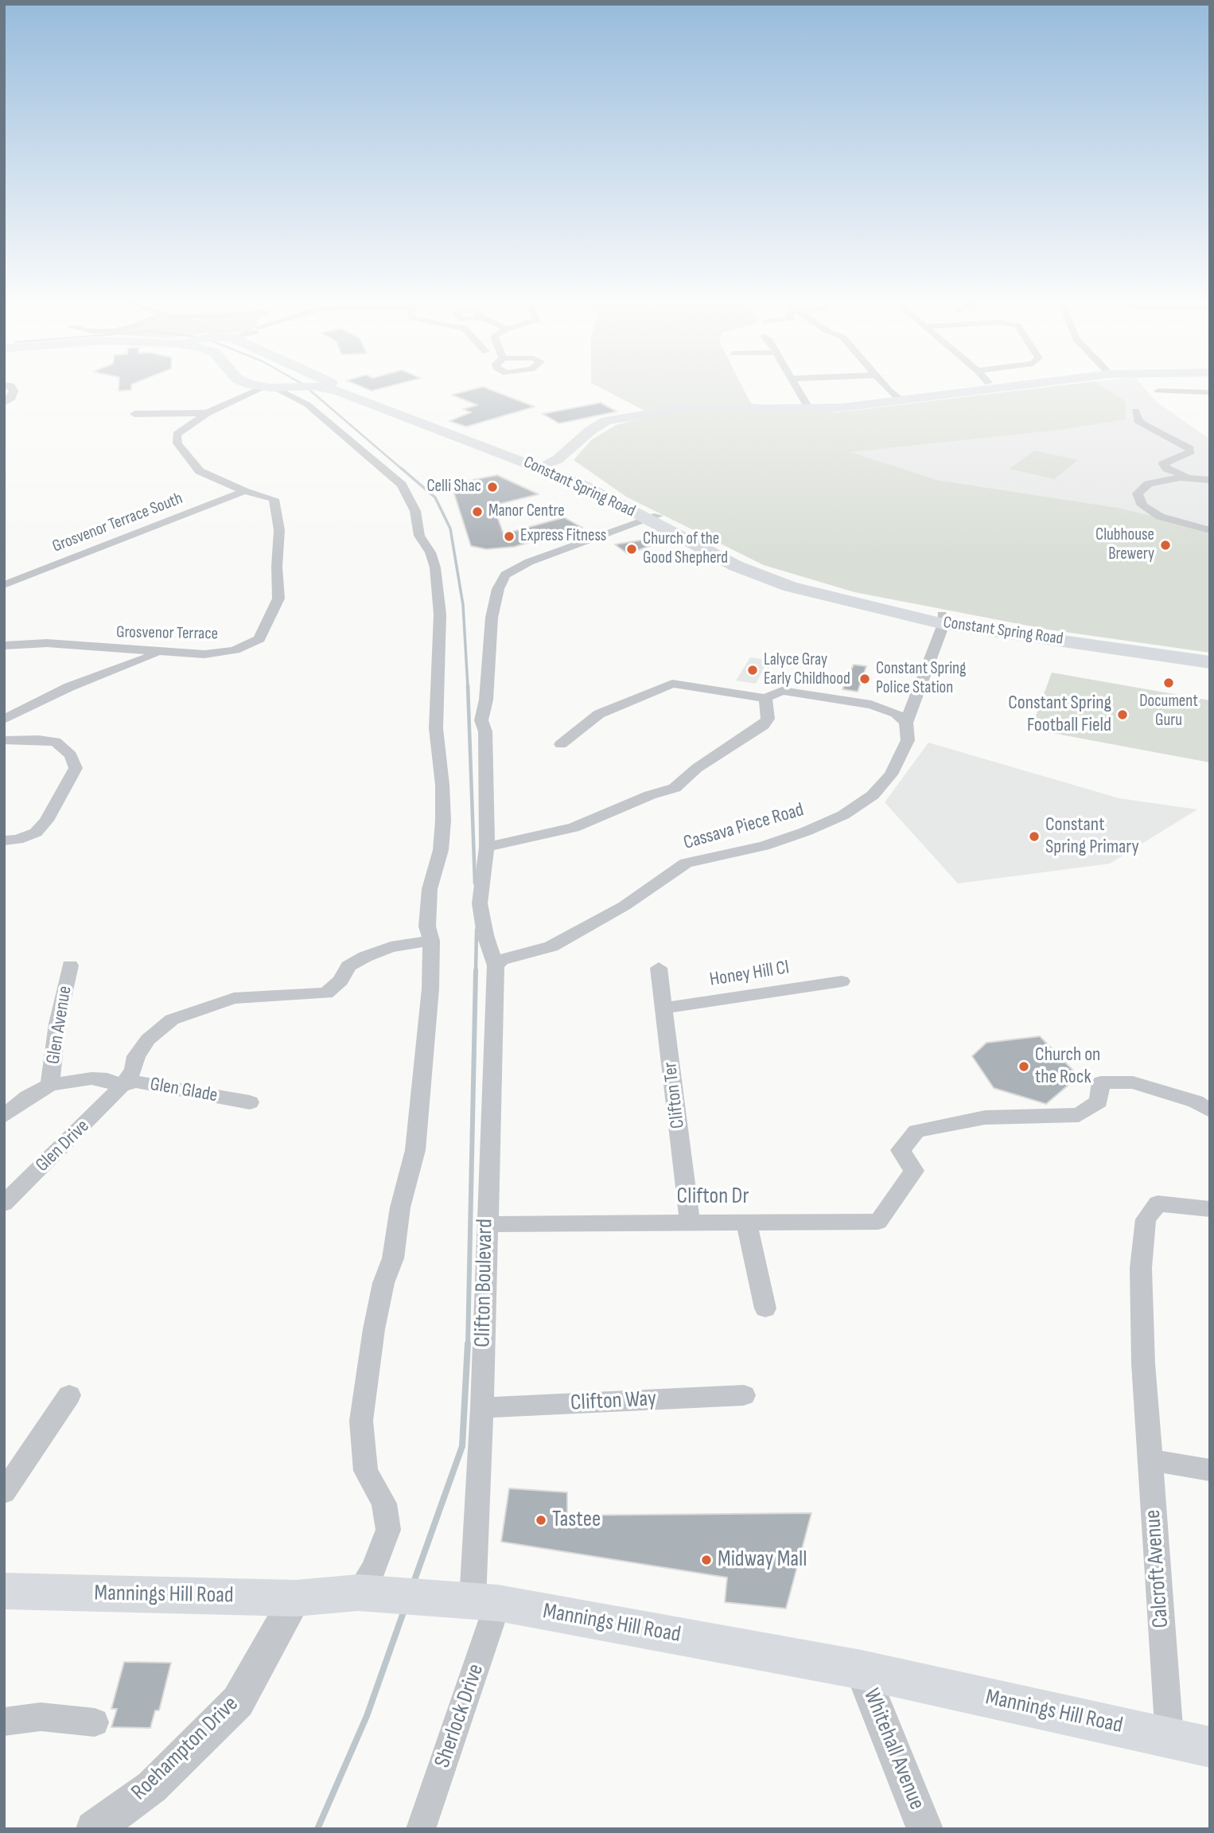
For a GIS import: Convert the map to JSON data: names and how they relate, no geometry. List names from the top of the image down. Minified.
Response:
{"streets":{"main road":["Constant Spring Road","Mannings Hill Road"],"street":["Grosvenor Terrace South","Grosvenor Terrace","Cassava Piece Road","Honey Hill Cl","Glen Avenue","Glen Glade","Clifton Ter","Glen Drive","Clifton Dr","Clifton Boulevard","Clifton Way","Calcroft Avenue","Sherlock Drive","Roehampton Drive","Whitehall Avenue"]},"crossings":[["Constant Spring Road","Cassava Piece Road"],["Grosvenor Terrace South","Grosvenor Terrace"],["Cassava Piece Road","Clifton Boulevard"],["Honey Hill Cl","Clifton Ter"],["Glen Glade","Glen Drive"],["Clifton Ter","Clifton Dr"],["Clifton Dr","Clifton Boulevard"],["Clifton Boulevard","Clifton Way"],["Clifton Boulevard","Mannings Hill Road"],["Clifton Boulevard","Sherlock Drive"],["Calcroft Avenue","Mannings Hill Road"],["Mannings Hill Road","Sherlock Drive"],["Mannings Hill Road","Roehampton Drive"],["Mannings Hill Road","Whitehall Avenue"]],"places":["Celli Shac","Manor Centre","Express Fitness","Clubhouse Brewery","Church of the Good Shepherd","Lalyce Gray Early Childhood","Constant Spring Police Station","Document Guru","Constant Spring Football Field","Constant Spring Primary","Church on the Rock","Tastee","Midway Mall"]}
